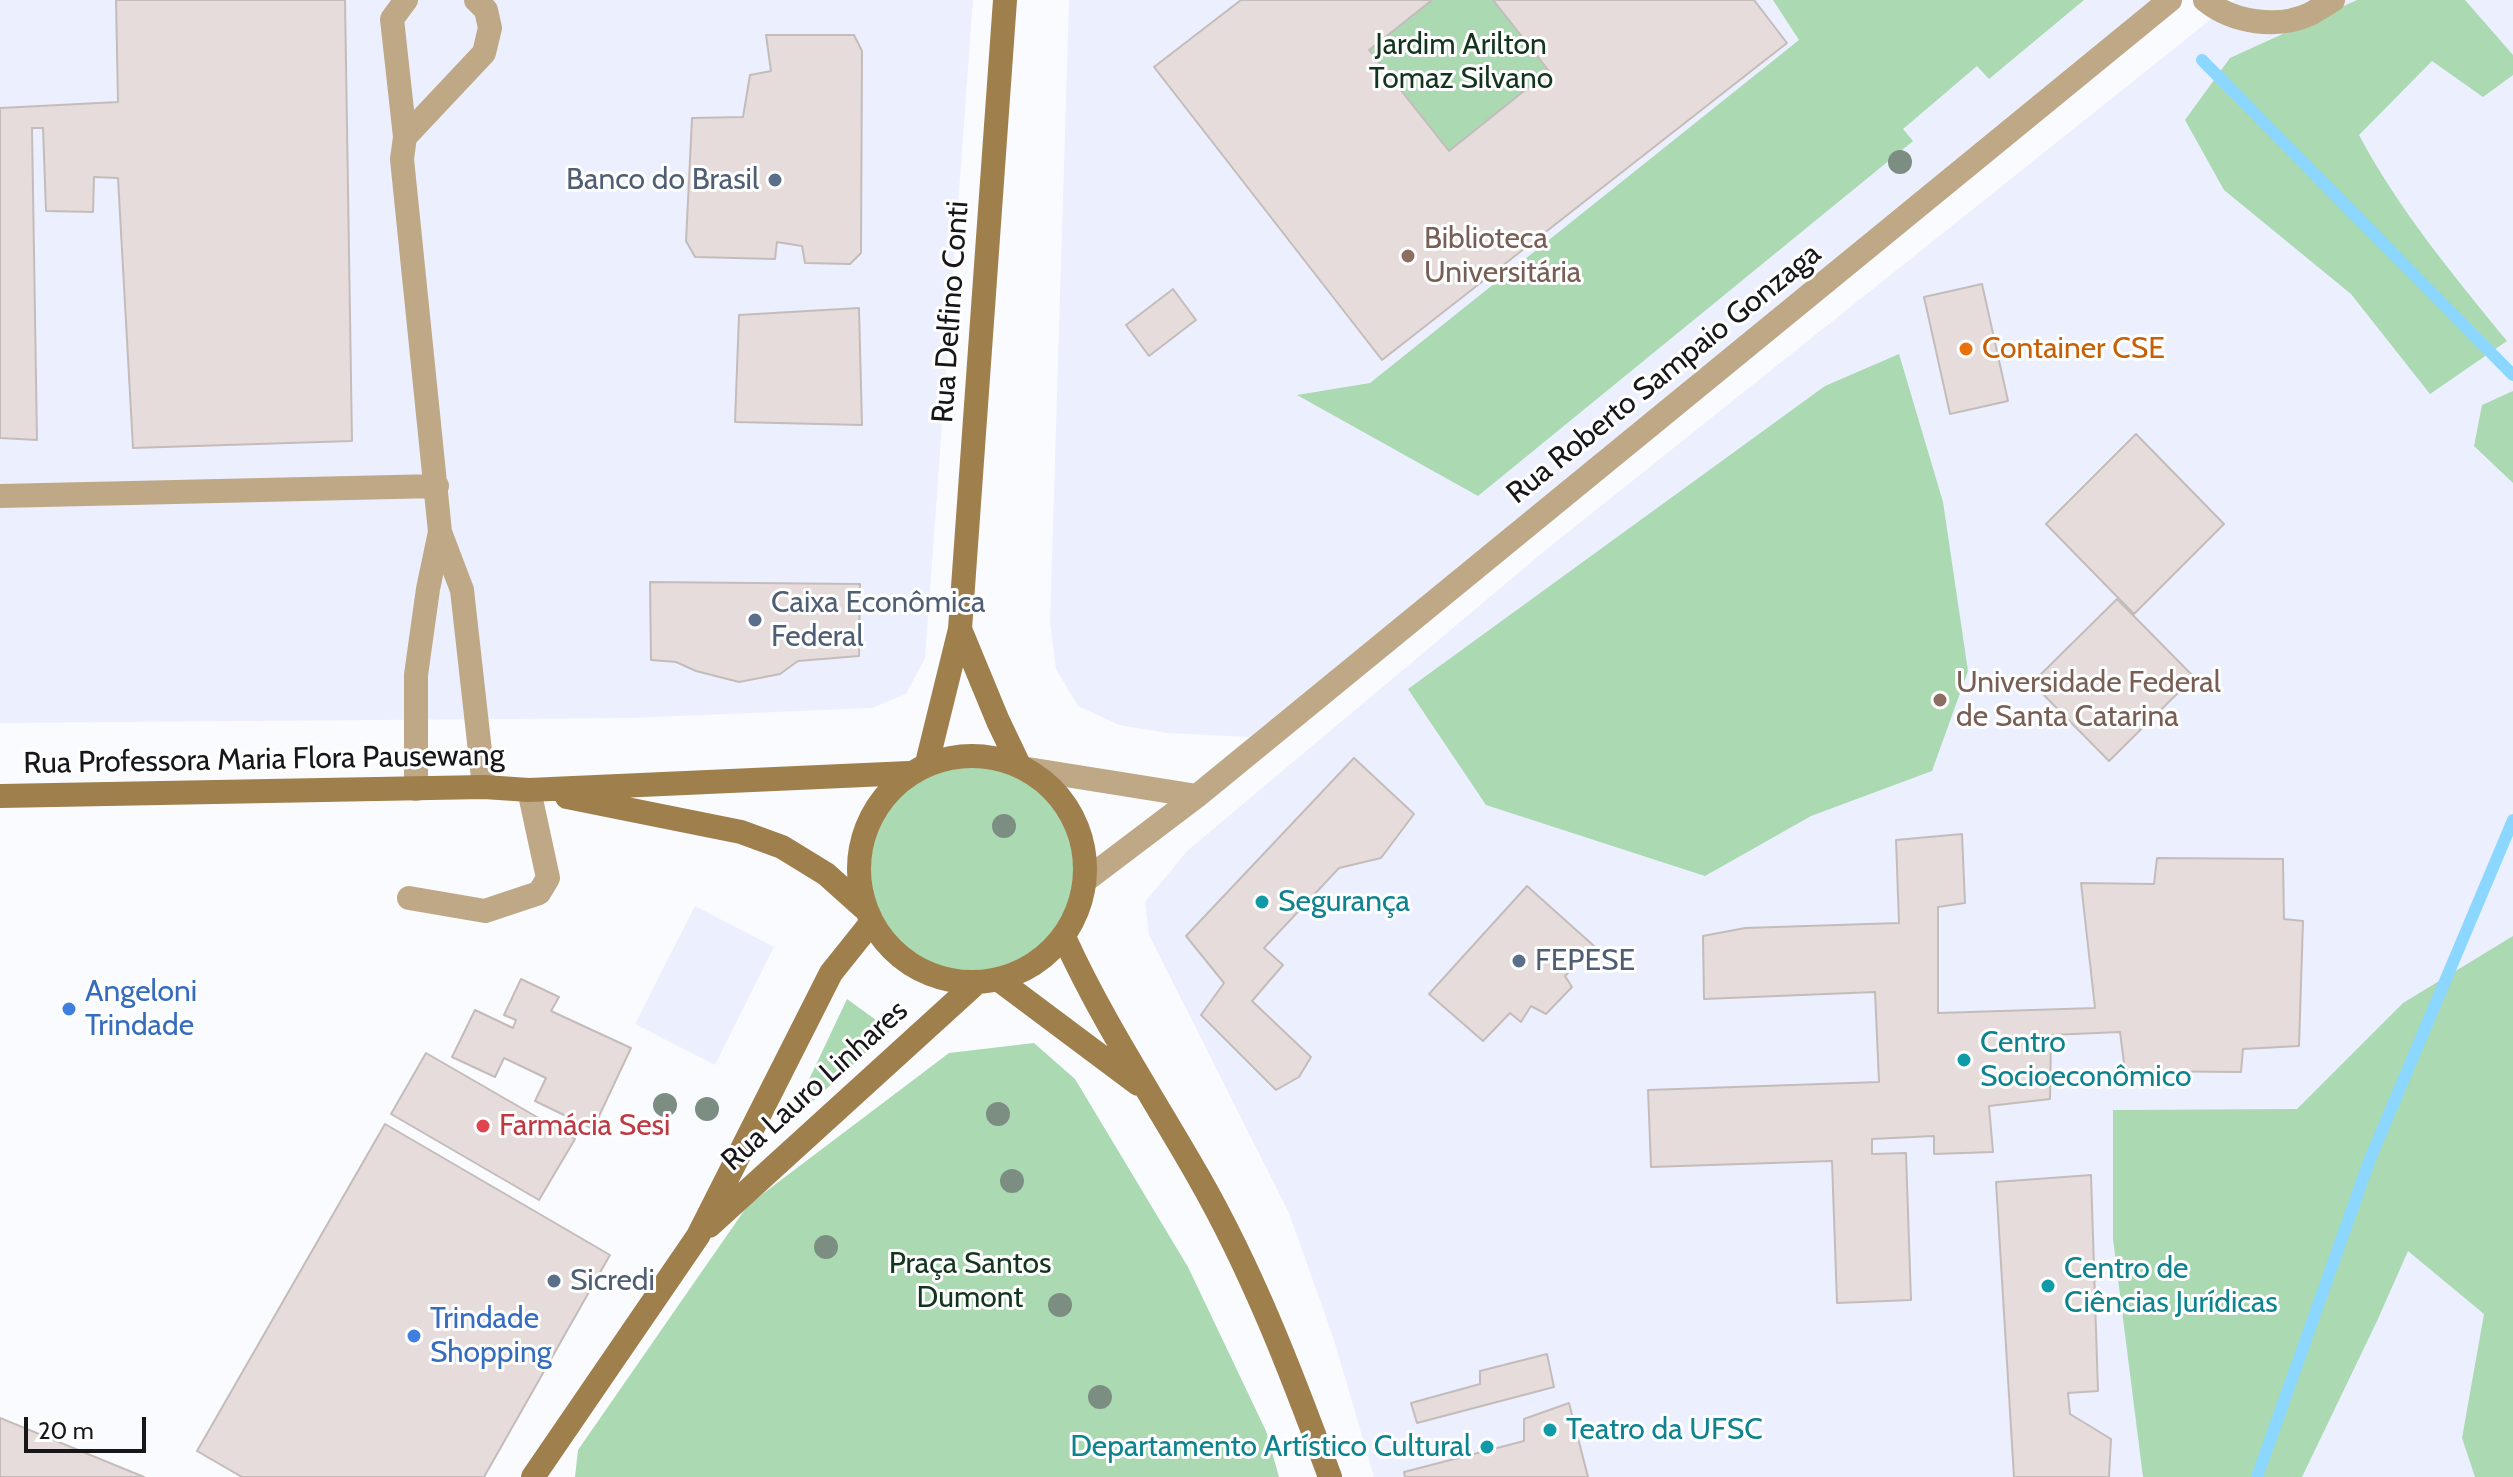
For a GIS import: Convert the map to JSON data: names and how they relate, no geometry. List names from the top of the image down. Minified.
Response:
{"streets":{"main road":["Rua Delfino Conti","Rua Professora Maria Flora Pausewang","Rua Lauro Linhares"],"street":["Rua Roberto Sampaio Gonzaga"]},"crossings":[["Rua Delfino Conti","Rua Roberto Sampaio Gonzaga"],["Rua Delfino Conti","Rua Professora Maria Flora Pausewang"],["Rua Delfino Conti","Rua Lauro Linhares"],["Rua Roberto Sampaio Gonzaga","Rua Professora Maria Flora Pausewang"],["Rua Roberto Sampaio Gonzaga","Rua Lauro Linhares"],["Rua Professora Maria Flora Pausewang","Rua Lauro Linhares"]],"parks":["Jardim Arilton Tomaz Silvano","Praça Santos Dumont"],"places":["Banco do Brasil","Biblioteca Universitária","Container CSE","Caixa Econômica Federal","Universidade Federal de Santa Catarina","Segurança","FEPESE","Angeloni Trindade","Centro Socioeconômico","Farmácia Sesi","Sicredi","Centro de Ciências Jurídicas","Trindade Shopping","Teatro da UFSC","Departamento Artístico Cultural"],"scale_bar":"20 m"}
